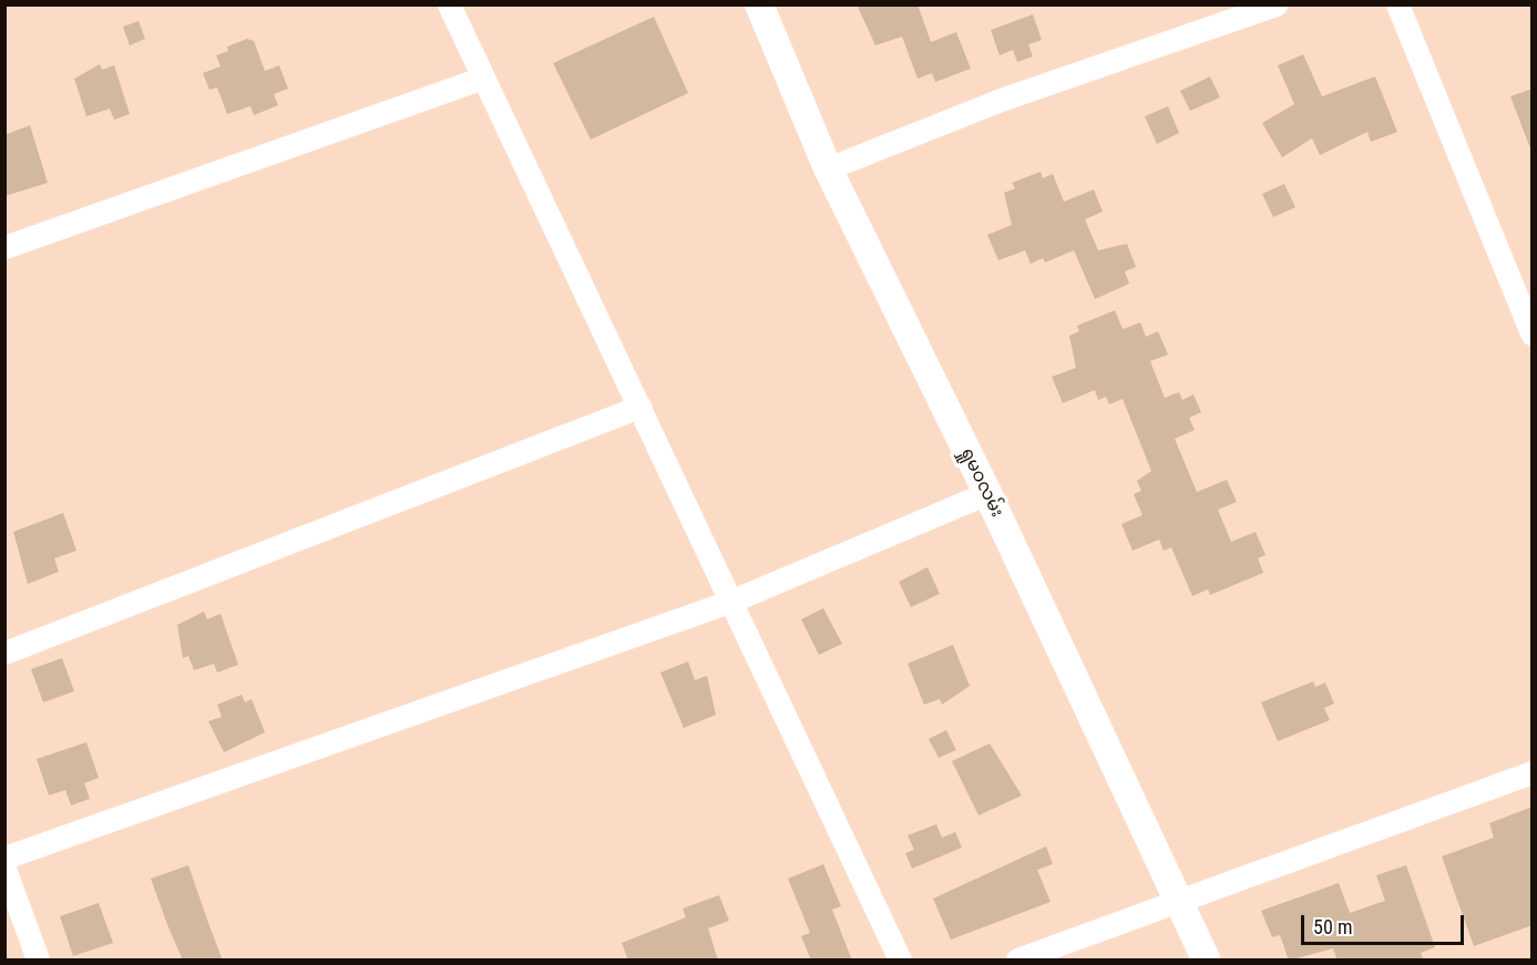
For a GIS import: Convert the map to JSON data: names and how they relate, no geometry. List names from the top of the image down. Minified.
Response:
{"streets":{"street":["ရှုမဝလမ်း"]},"scale_bar":"50 m"}
